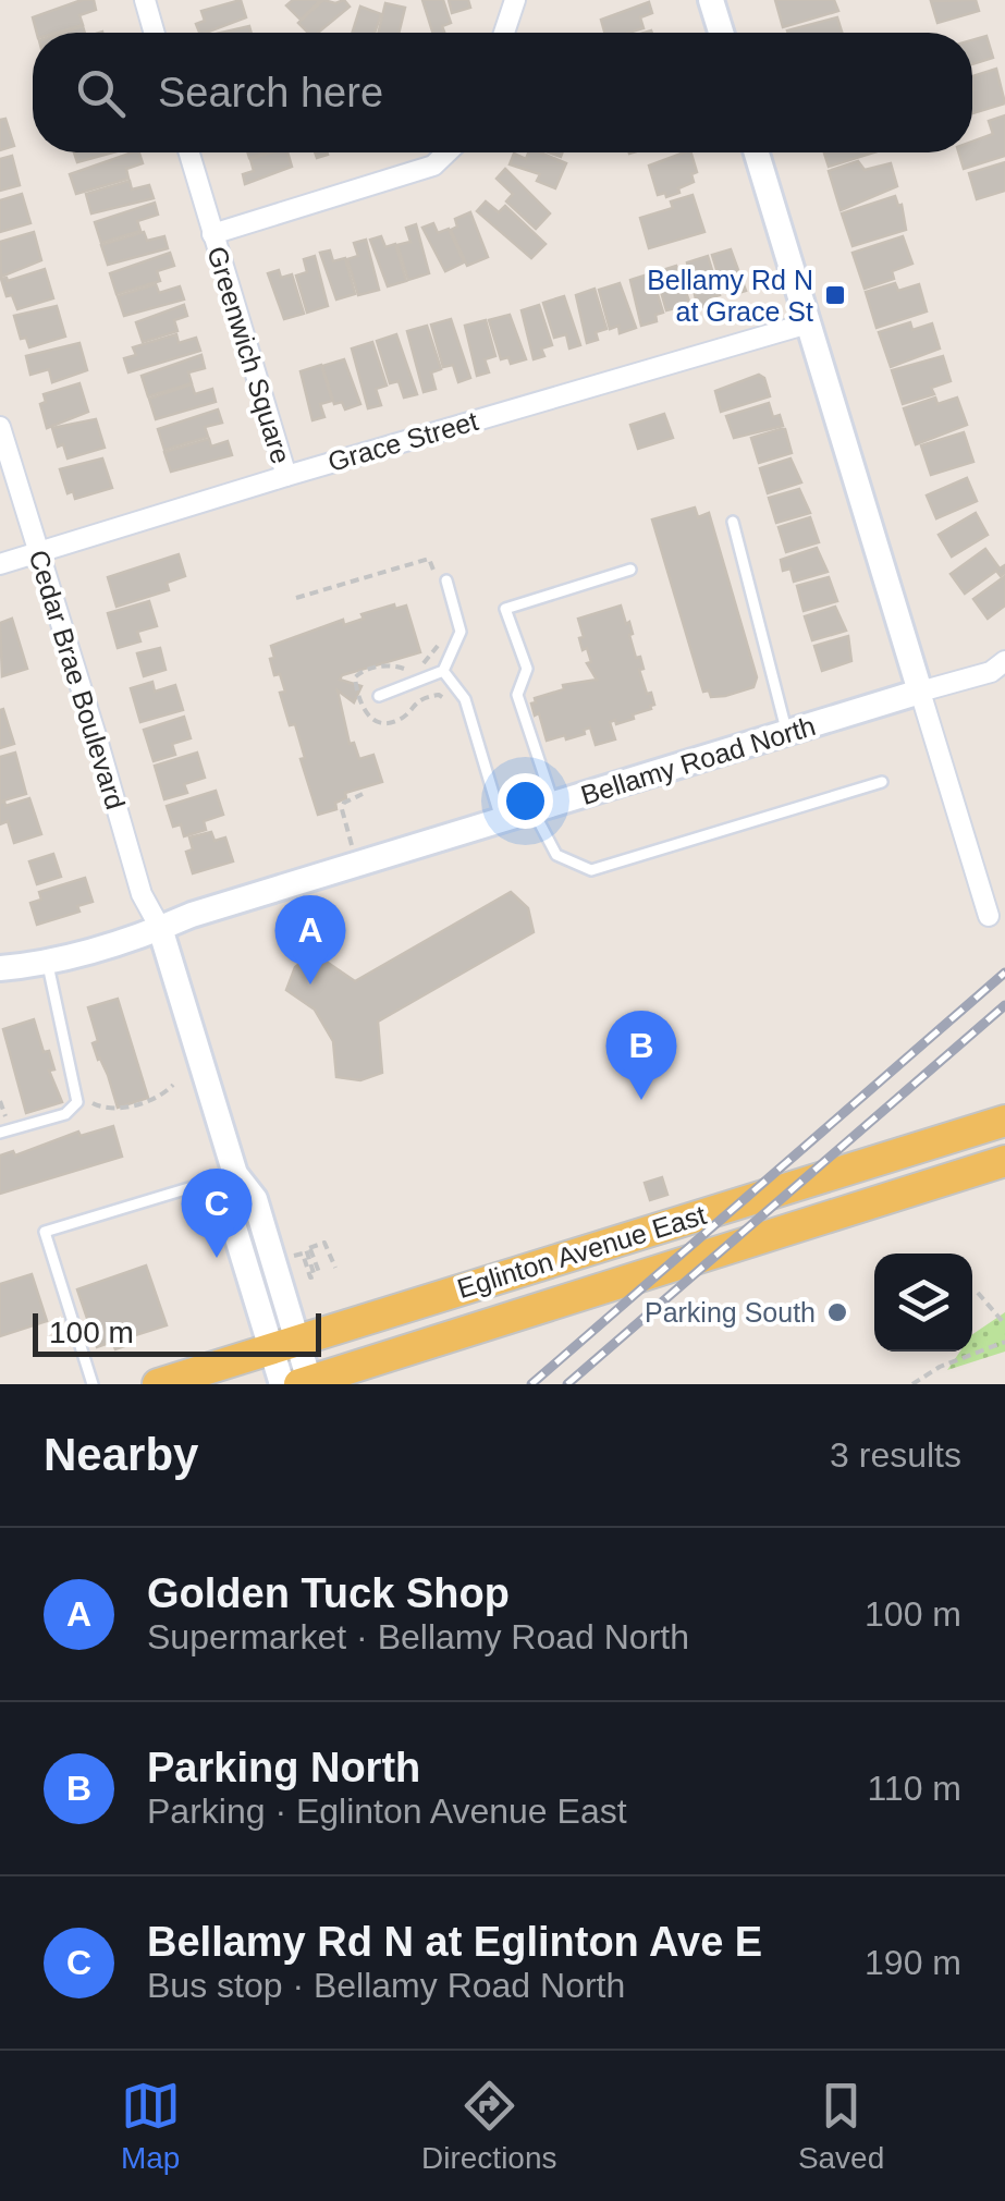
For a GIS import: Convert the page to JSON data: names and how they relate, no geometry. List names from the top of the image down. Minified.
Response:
{"streets":{"main road":["Eglinton Avenue East"],"street":["Greenwich Square","Grace Street","Cedar Brae Boulevard","Bellamy Road North"]},"crossings":[["Greenwich Square","Grace Street"],["Grace Street","Cedar Brae Boulevard"],["Cedar Brae Boulevard","Bellamy Road North"]],"places":{"transit":["Bellamy Rd N at Grace St"],"other":["Parking South"]},"scale_bar":"100 m","page":{"search":"Search here","pins":["A","B","C"],"scale":"100 m","heading":["Nearby","3 results"],"list":[{"mark":"A","name":"Golden Tuck Shop","note":"Supermarket · Bellamy Road North","value":"100 m"},{"mark":"B","name":"Parking North","note":"Parking · Eglinton Avenue East","value":"110 m"},{"mark":"C","name":"Bellamy Rd N at Eglinton Ave E","note":"Bus stop · Bellamy Road North","value":"190 m"}],"nav":["Map","Directions","Saved"]}}
